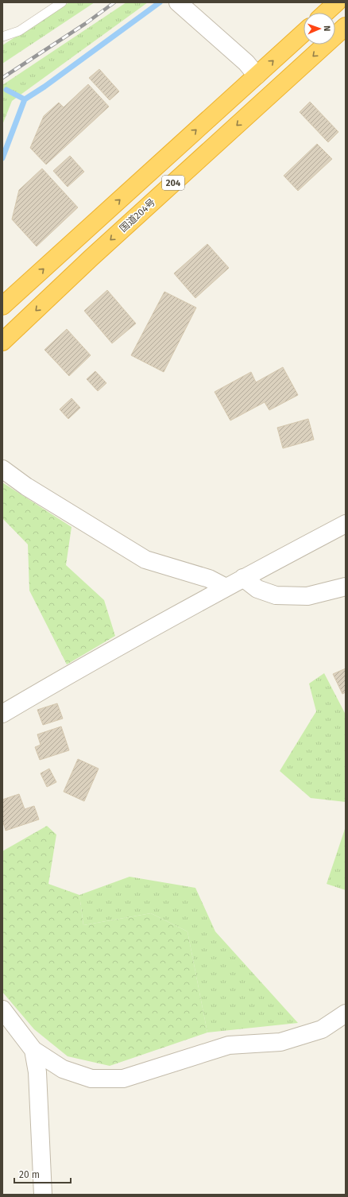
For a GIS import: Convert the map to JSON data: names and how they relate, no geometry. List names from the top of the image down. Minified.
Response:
{"streets":{"highway":["204","国道204号"]},"scale_bar":"20 m","north":"right"}
